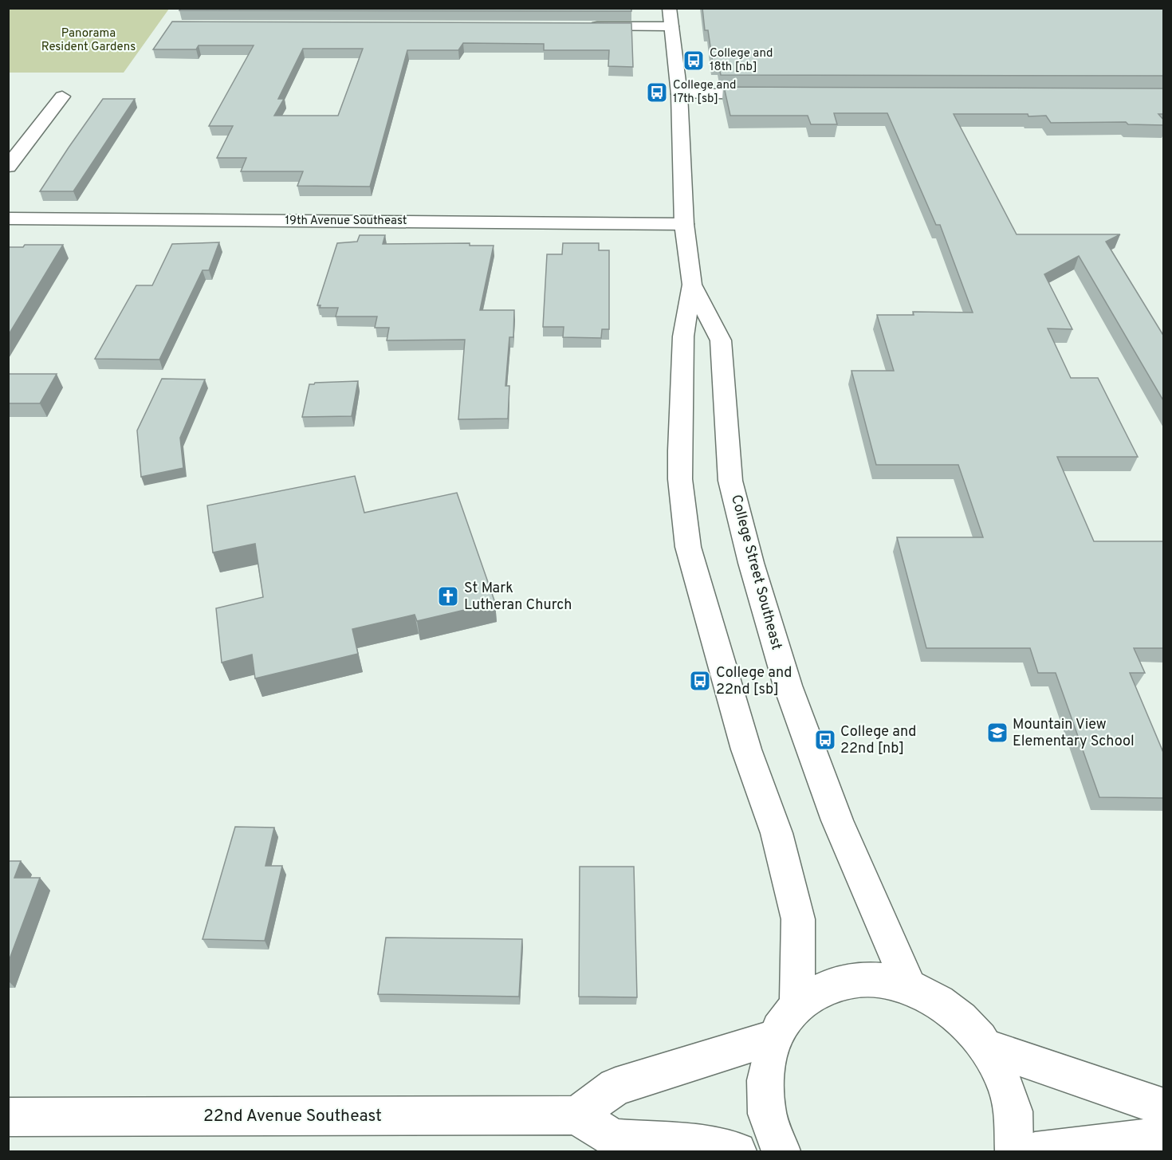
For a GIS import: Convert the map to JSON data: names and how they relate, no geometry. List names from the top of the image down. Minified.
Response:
{"streets":{"main road":["19th Avenue Southeast","College Street Southeast","22nd Avenue Southeast"]},"crossings":[["19th Avenue Southeast","College Street Southeast"]],"parks":["Panorama Resident Gardens"],"places":{"bus stop":["College and 18th [nb]","College and 17th [sb]","College and 22nd [sb]","College and 22nd [nb]"],"church":["St Mark Lutheran Church"],"school or university":["Mountain View Elementary School"]}}
